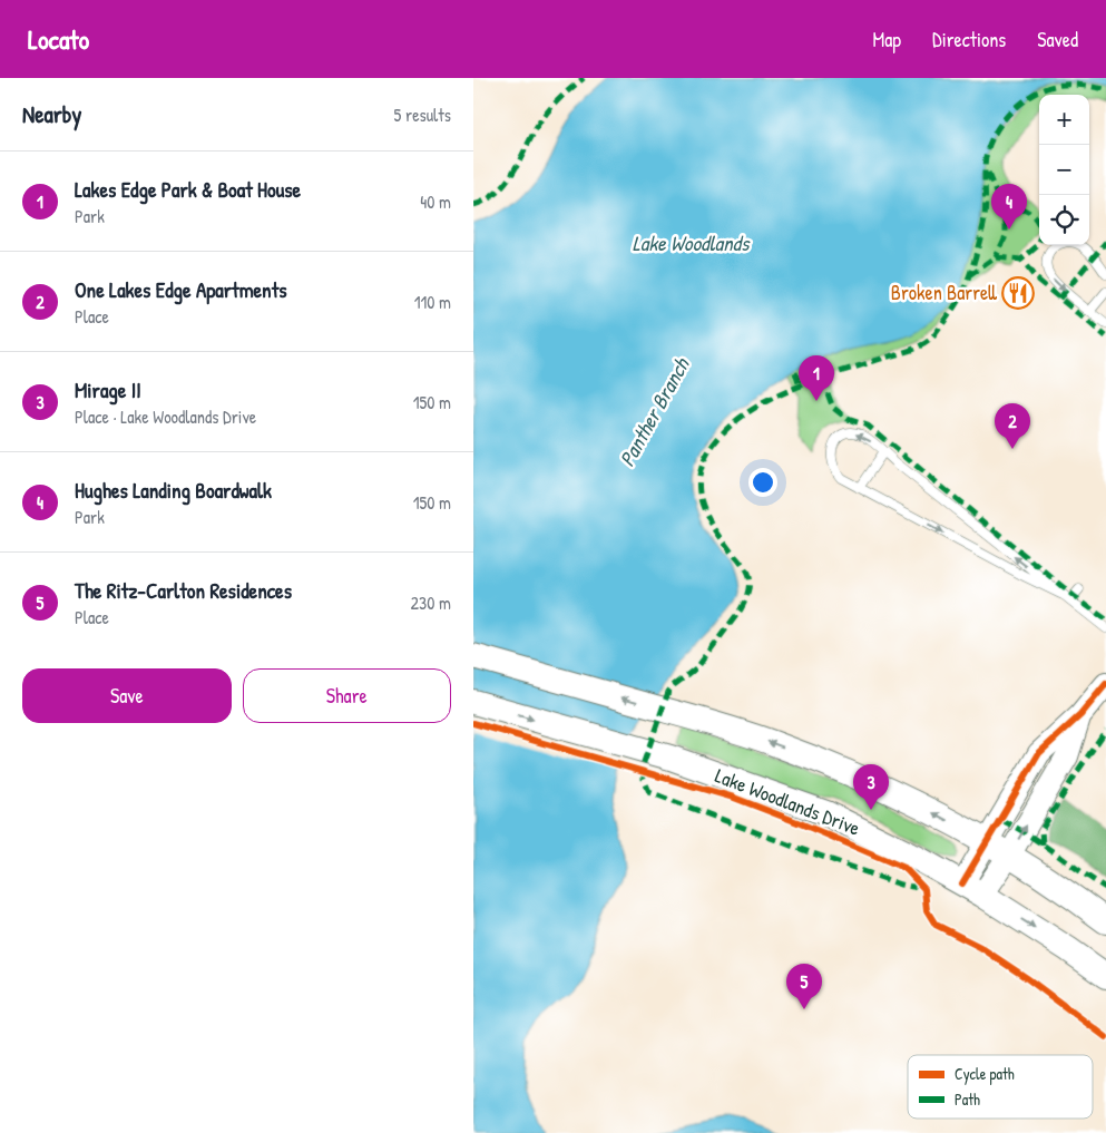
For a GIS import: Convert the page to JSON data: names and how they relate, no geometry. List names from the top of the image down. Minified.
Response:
{"streets":{"main road":["Lake Woodlands Drive"]},"water":["Lake Woodlands","Panther Branch"],"places":{"restaurant":["Broken Barrell"]},"legend":["Cycle path","Path"],"page":{"header":"Locato","nav":["Map","Directions","Saved"],"heading":["Nearby","5 results"],"map_buttons":["+","−"],"list":[{"mark":"1","name":"Lakes Edge Park & Boat House","note":"Park","value":"40 m"},{"mark":"2","name":"One Lakes Edge Apartments","note":"Place","value":"110 m"},{"mark":"3","name":"Mirage II","note":"Place · Lake Woodlands Drive","value":"150 m"},{"mark":"4","name":"Hughes Landing Boardwalk","note":"Park","value":"150 m"},{"mark":"5","name":"The Ritz-Carlton Residences","note":"Place","value":"230 m"}],"pins":["4","1","2","3","5"],"buttons":["Save","Share"]}}
